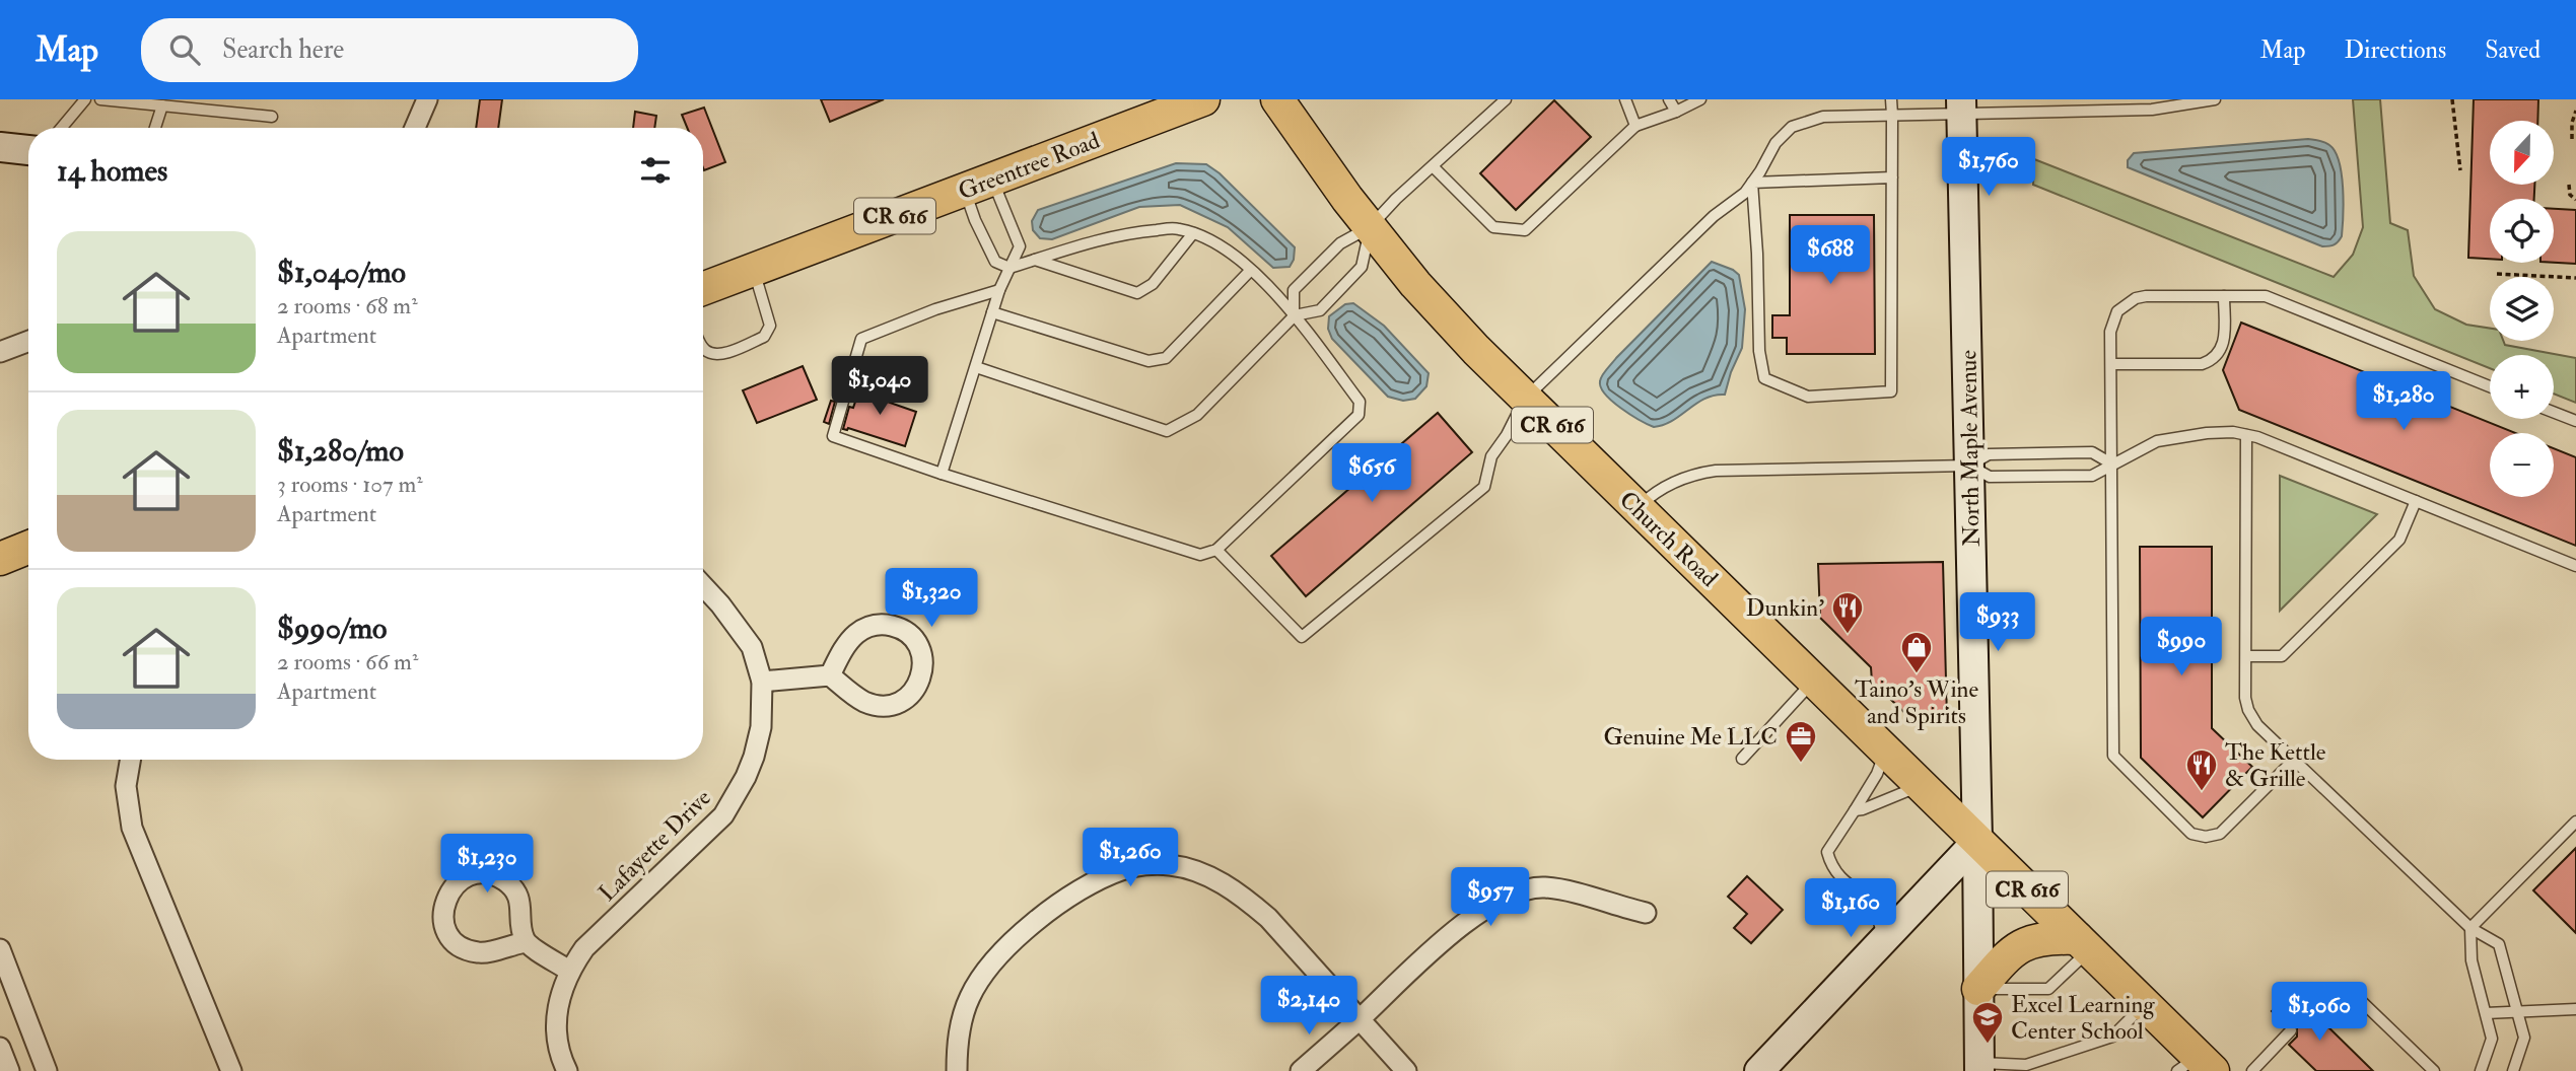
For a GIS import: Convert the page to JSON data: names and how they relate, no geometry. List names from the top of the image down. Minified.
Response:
{"streets":{"main road":["Greentree Road","CR 616","North Maple Avenue","Church Road"],"street":["Lafayette Drive"]},"crossings":[["North Maple Avenue","Church Road"]],"places":{"restaurant":["Dunkin'","The Kettle & Grille"],"shop":["Taino's Wine and Spirits"],"office":["Genuine Me LLC"],"school or university":["Excel Learning Center School"]},"north":"bottom","page":{"header":"Map","search":"Search here","nav":["Map","Directions","Saved"],"map_buttons":["+","−"],"heading":"14 homes","price":["$1,760","$688","$1,040","$1,280","$656","$1,320","$933","$990","$1,260","$1,230","$957","$1,160","$2,140","$1,060"],"list":[{"name":"$1,040/mo","note":"2 rooms · 68 m² · Apartment"},{"name":"$1,280/mo","note":"3 rooms · 107 m² · Apartment"},{"name":"$990/mo","note":"2 rooms · 66 m² · Apartment"}]}}
